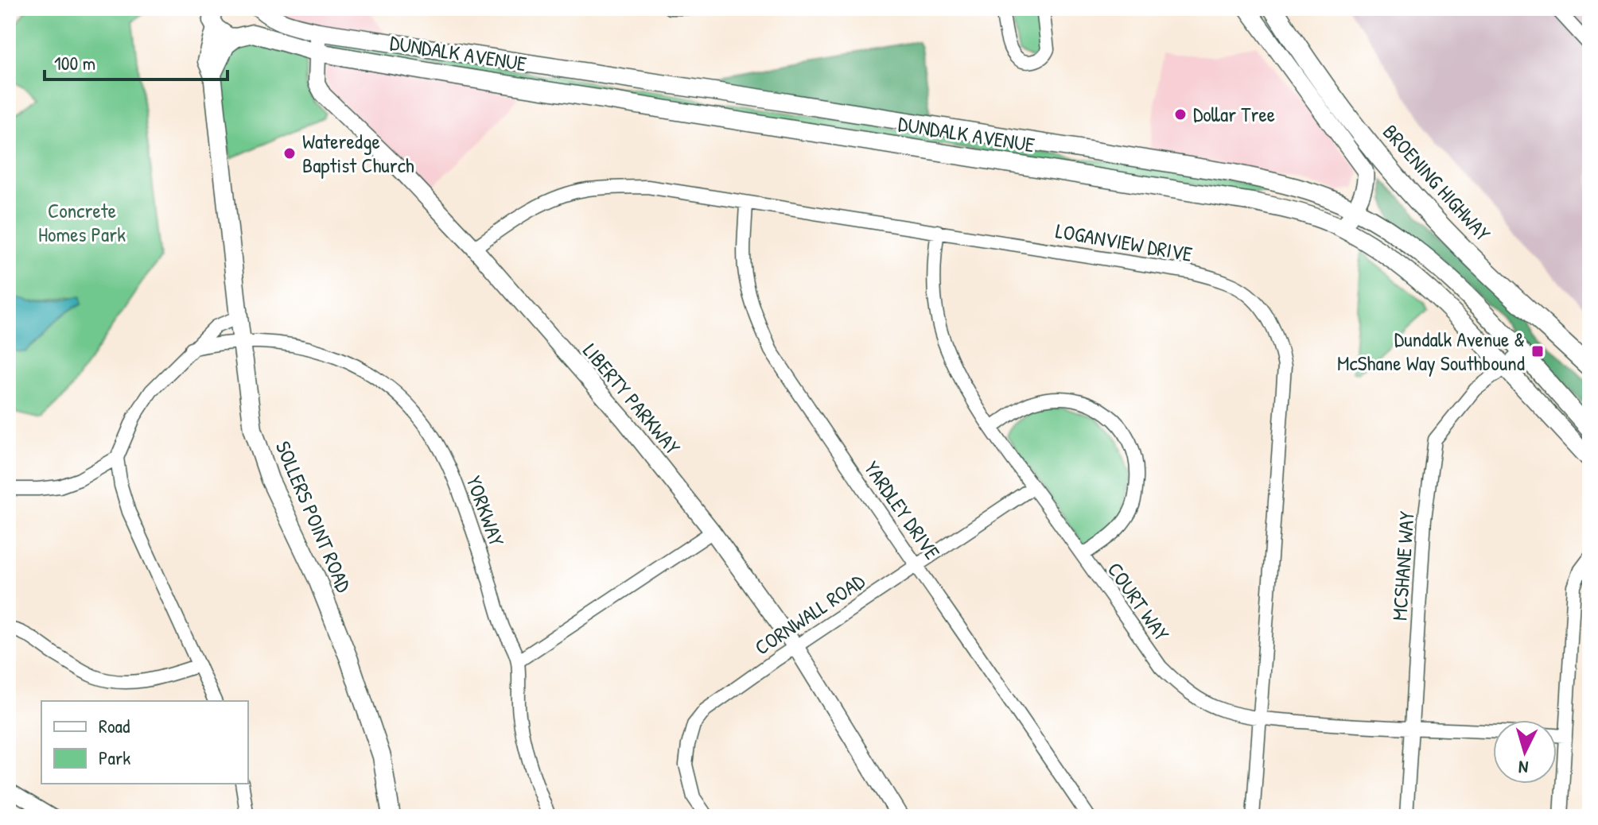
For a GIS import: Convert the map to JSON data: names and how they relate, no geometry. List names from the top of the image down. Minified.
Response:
{"streets":{"main road":["DUNDALK AVENUE","BROENING HIGHWAY","SOLLERS POINT ROAD"],"street":["LOGANVIEW DRIVE","LIBERTY PARKWAY","YARDLEY DRIVE","YORKWAY","MCSHANE WAY","COURT WAY","CORNWALL ROAD"]},"crossings":[["DUNDALK AVENUE","LIBERTY PARKWAY"],["DUNDALK AVENUE","SOLLERS POINT ROAD"],["DUNDALK AVENUE","MCSHANE WAY"],["LOGANVIEW DRIVE","LIBERTY PARKWAY"],["LOGANVIEW DRIVE","YARDLEY DRIVE"],["LOGANVIEW DRIVE","COURT WAY"],["LIBERTY PARKWAY","CORNWALL ROAD"],["YARDLEY DRIVE","CORNWALL ROAD"],["YORKWAY","SOLLERS POINT ROAD"],["MCSHANE WAY","COURT WAY"],["COURT WAY","CORNWALL ROAD"]],"parks":["Concrete Homes Park"],"places":{"other":["Dollar Tree","Wateredge Baptist Church"],"transit":["Dundalk Avenue & McShane Way Southbound"]},"legend":["Road","Park"],"scale_bar":"100 m","north":"bottom"}
